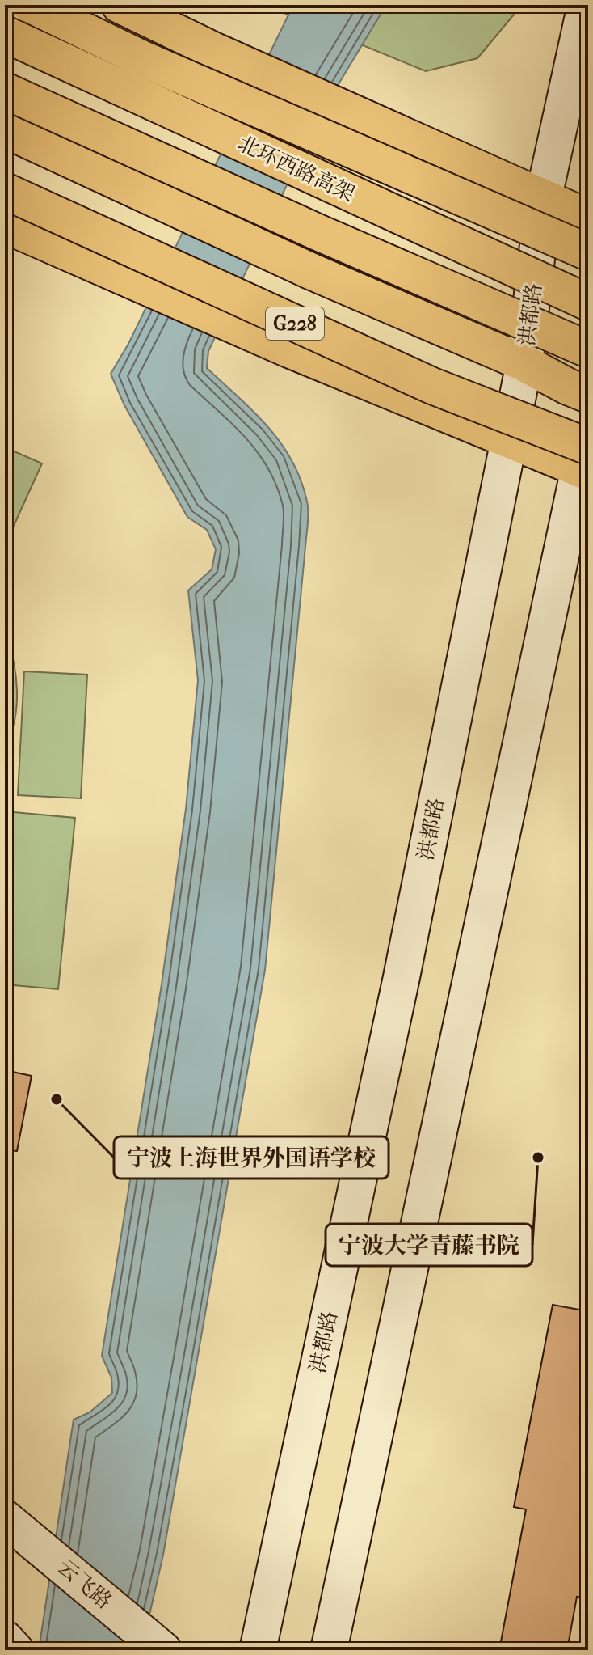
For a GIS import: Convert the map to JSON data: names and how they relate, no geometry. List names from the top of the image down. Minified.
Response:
{"streets":{"main road":["北环西路高架","洪都路","G228","云飞路"]},"places":["宁波上海世界外国语学校","宁波大学青藤书院"]}
